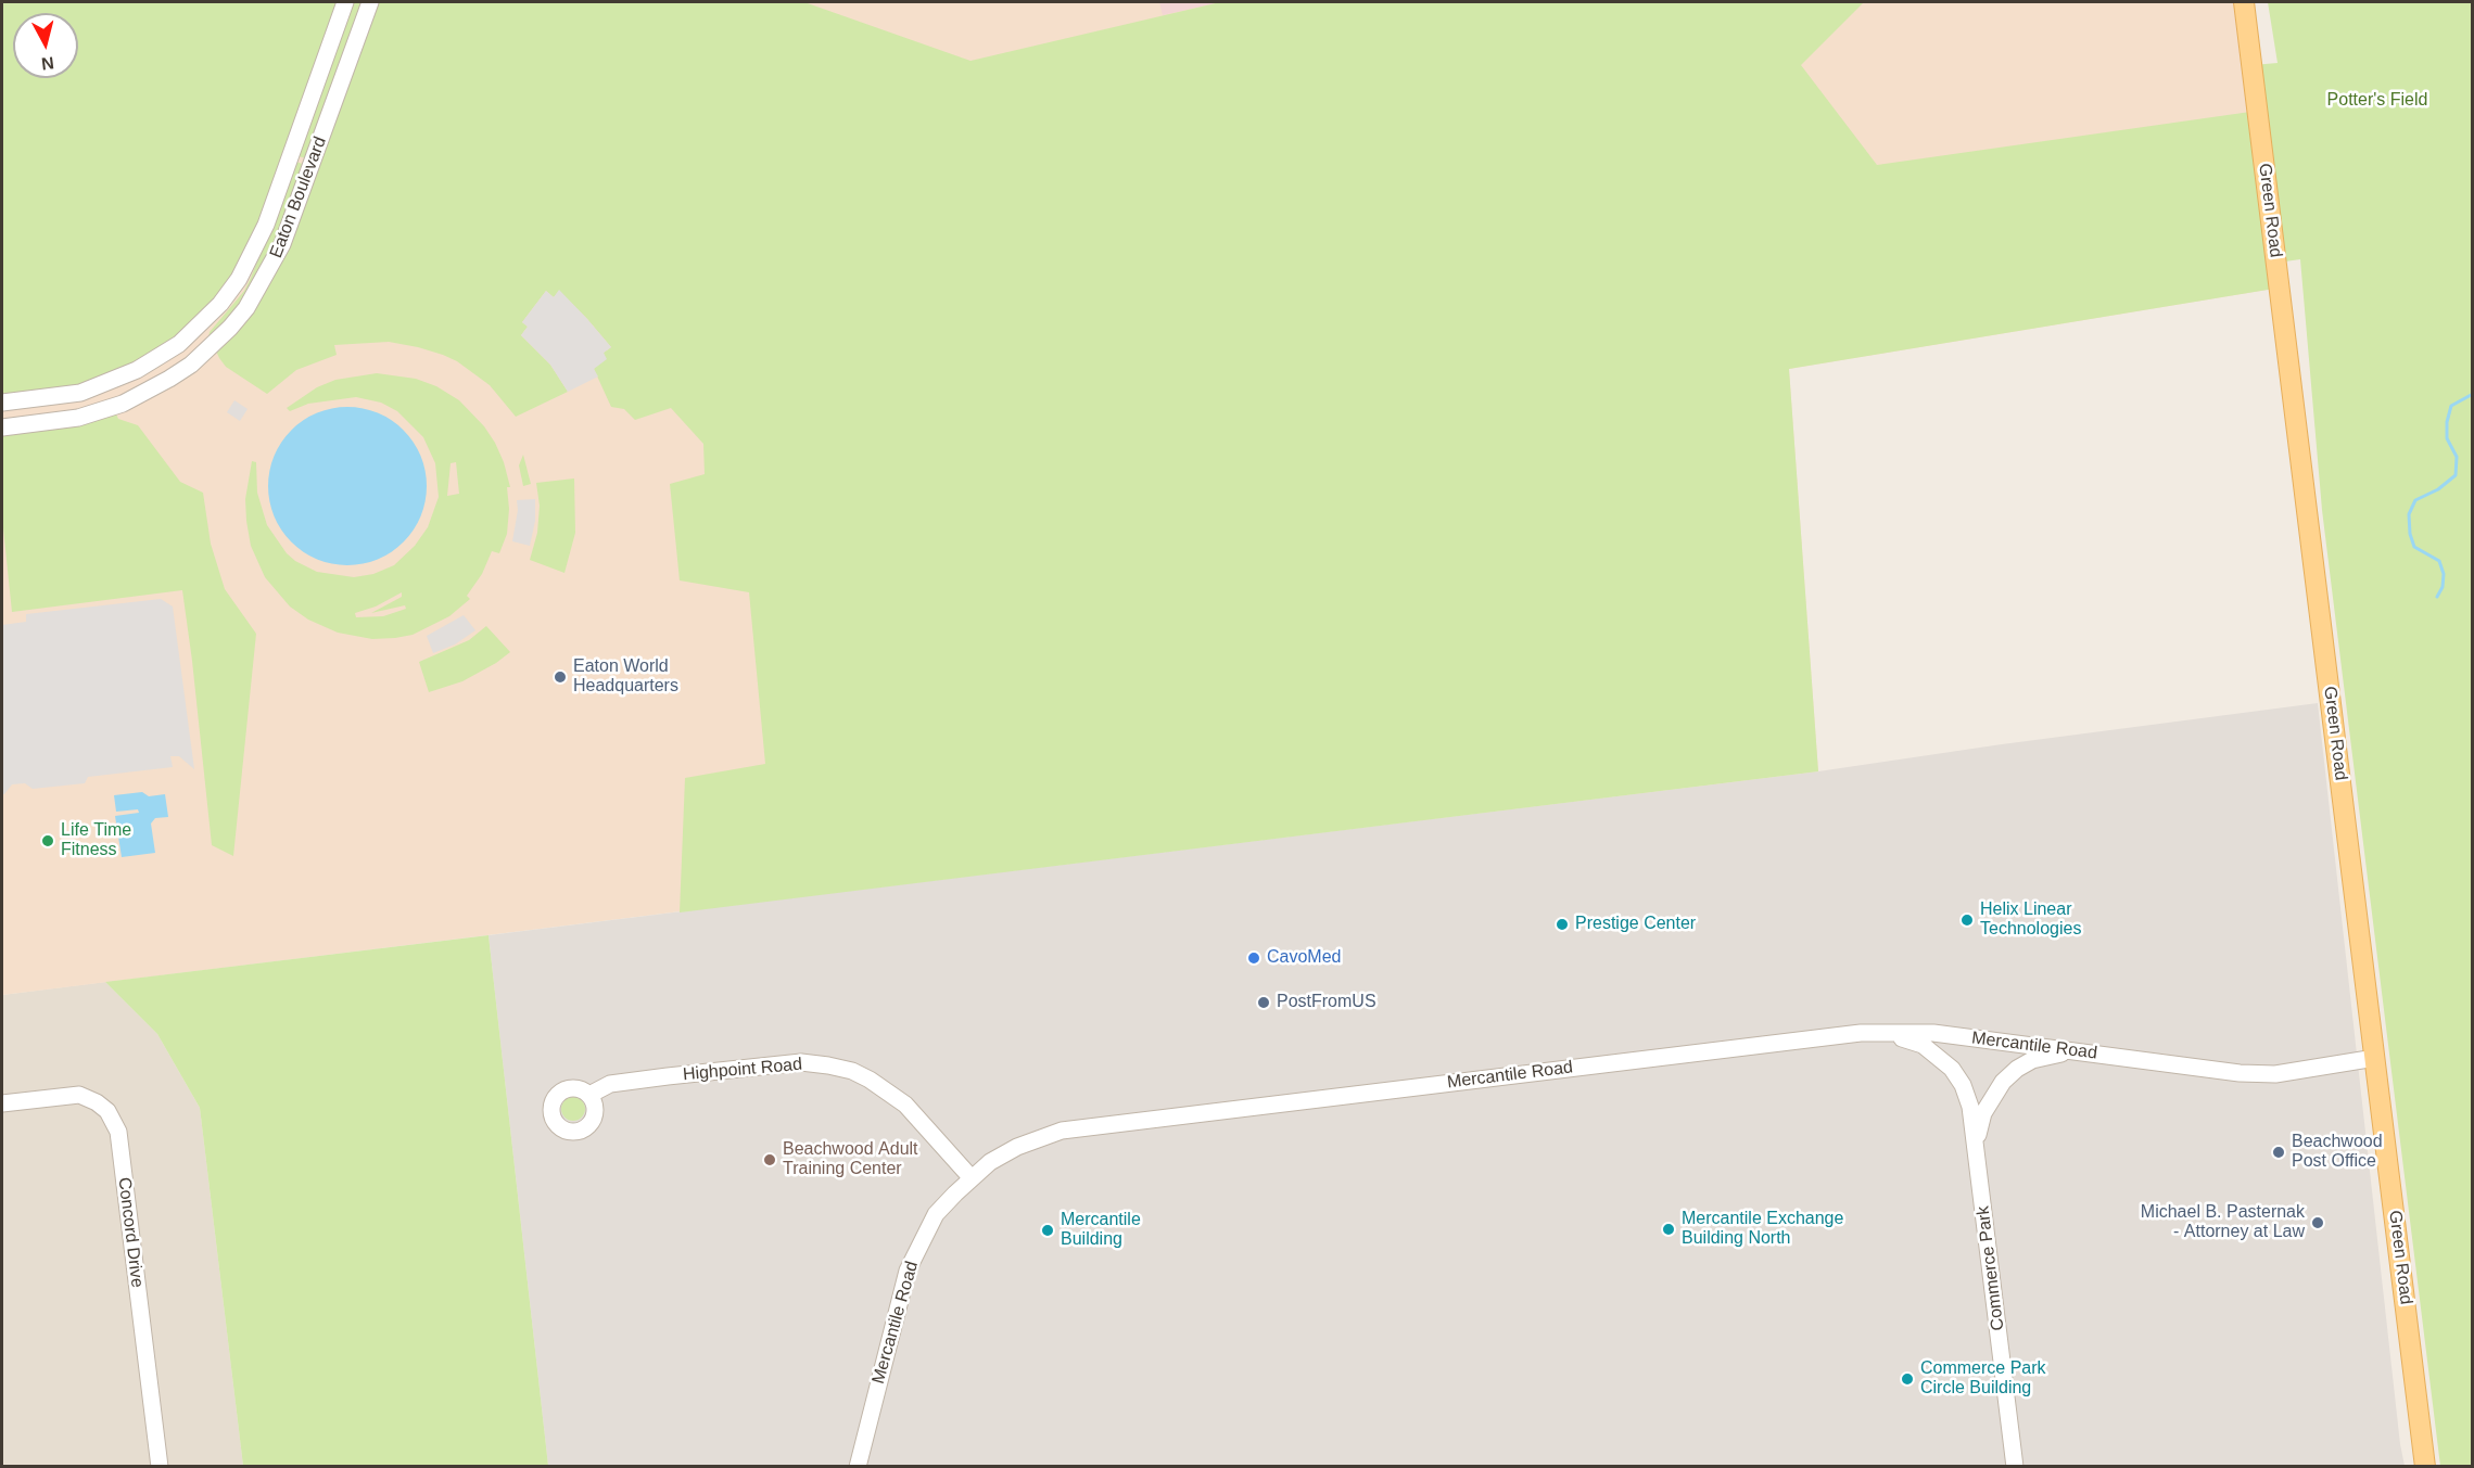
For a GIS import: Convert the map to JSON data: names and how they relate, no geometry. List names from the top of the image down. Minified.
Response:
{"streets":{"main road":["Green Road"],"street":["Eaton Boulevard","Mercantile Road","Highpoint Road","Concord Drive","Commerce Park"]},"crossings":[["Green Road","Mercantile Road"],["Mercantile Road","Highpoint Road"],["Mercantile Road","Commerce Park"]],"parks":["Potter's Field"],"places":["Eaton World Headquarters","Life Time Fitness","Helix Linear Technologies","Prestige Center","CavoMed","PostFromUS","Beachwood Post Office","Beachwood Adult Training Center","Michael B. Pasternak - Attorney at Law","Mercantile Exchange Building North","Mercantile Building","Commerce Park Circle Building"],"north":"bottom"}
